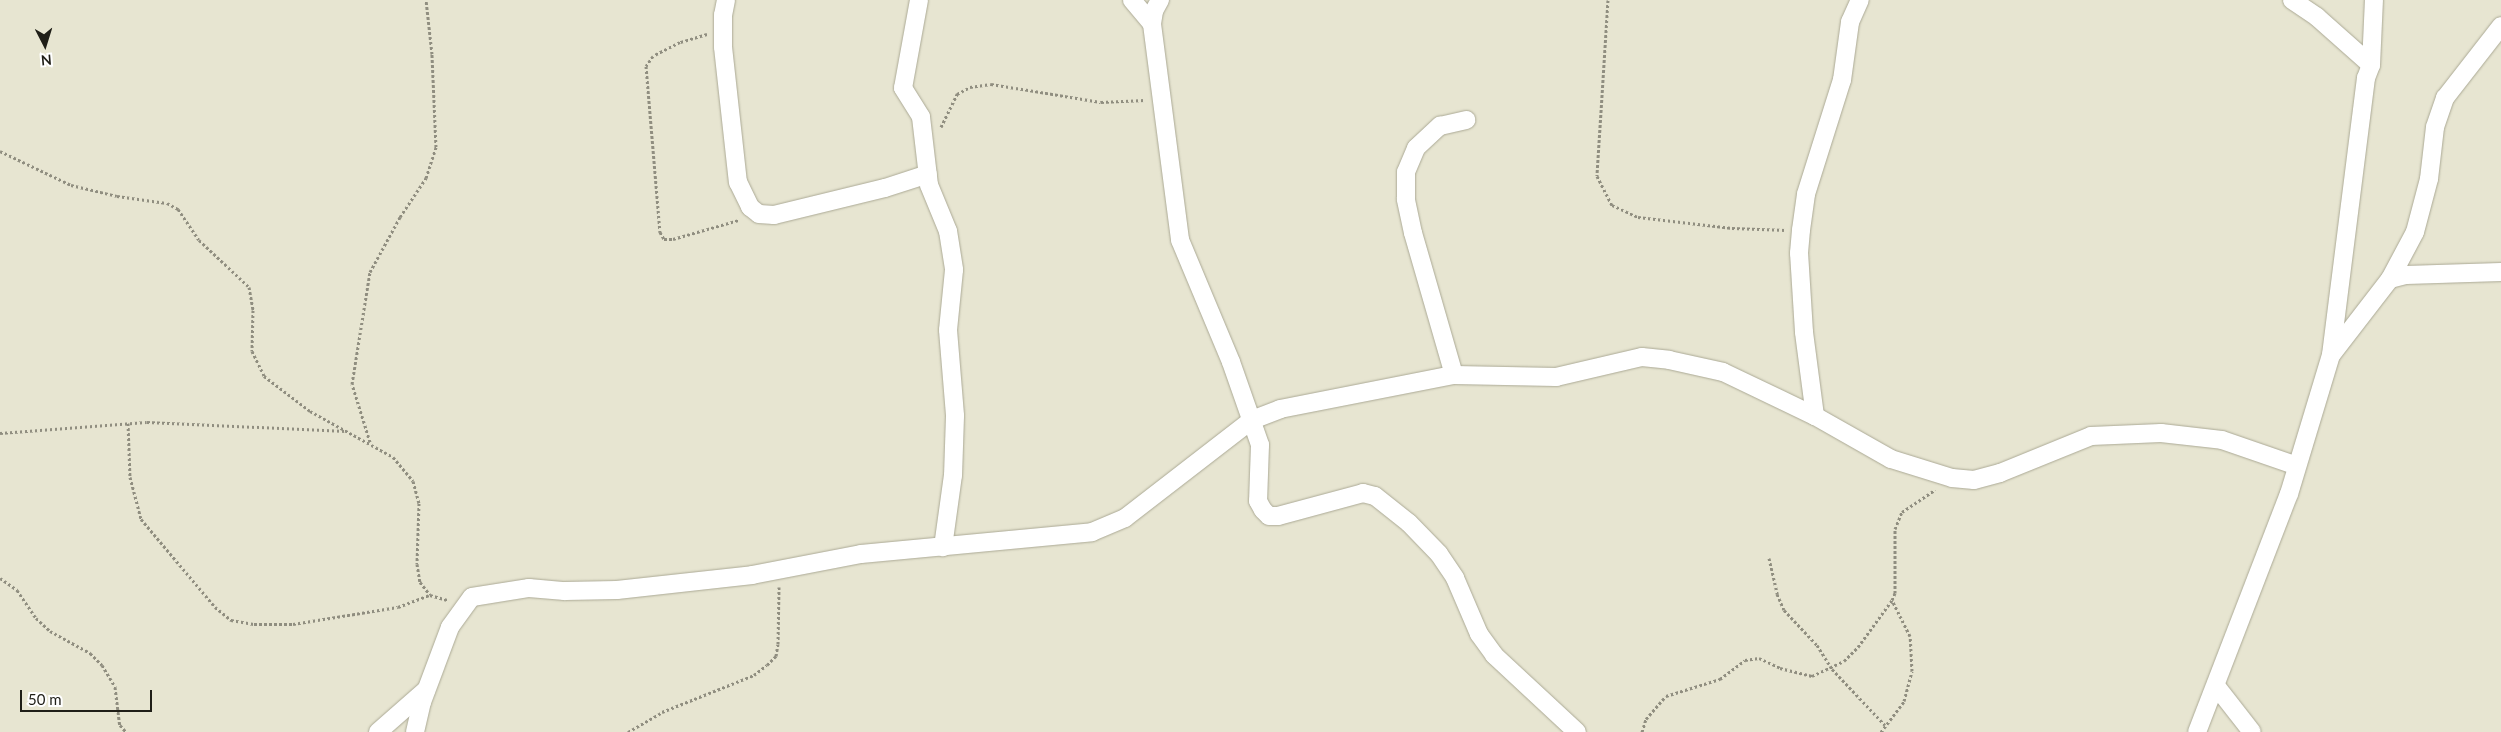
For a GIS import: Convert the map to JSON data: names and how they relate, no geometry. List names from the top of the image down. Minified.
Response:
{"scale_bar":"50 m","north":"bottom"}
